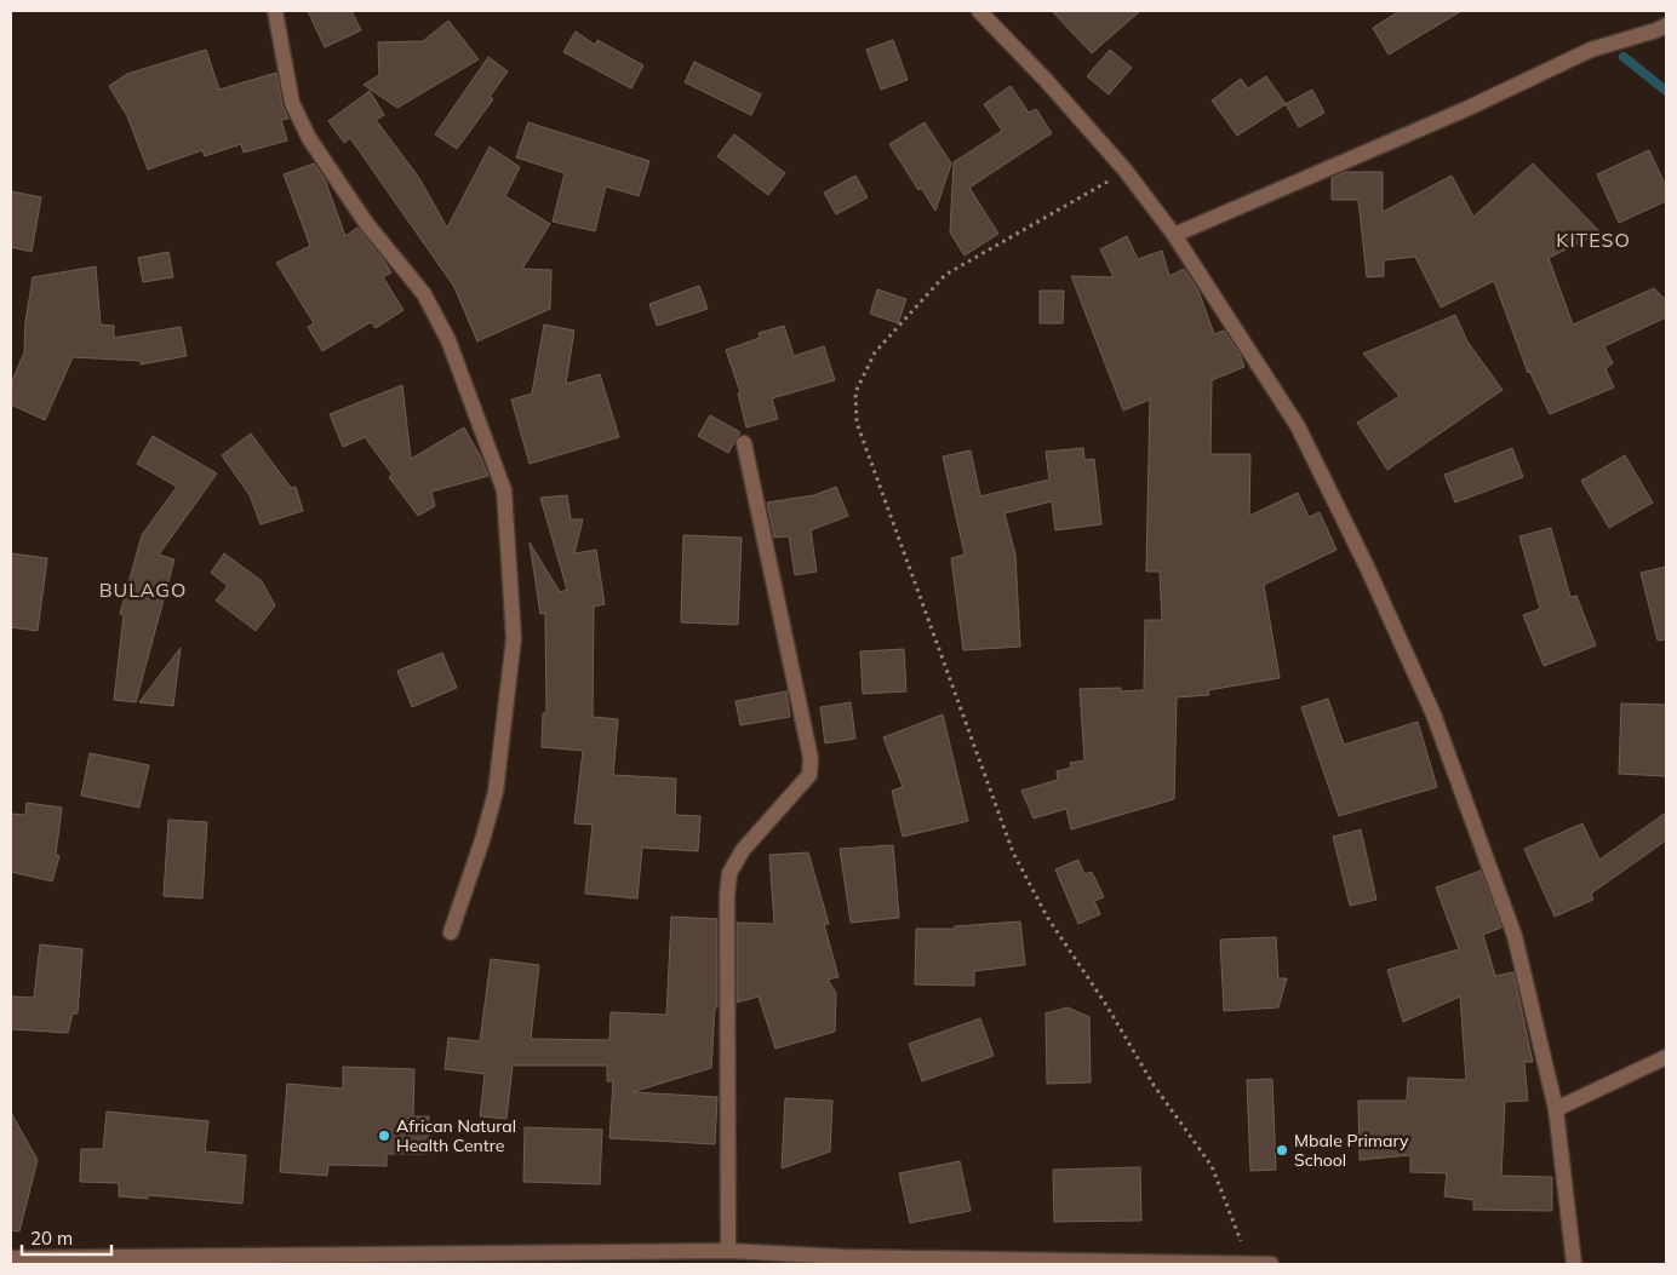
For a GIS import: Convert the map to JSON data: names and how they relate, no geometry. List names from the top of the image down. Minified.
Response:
{"districts":["KITESO","BULAGO"],"places":["African Natural Health Centre","Mbale Primary School"],"scale_bar":"20 m"}
